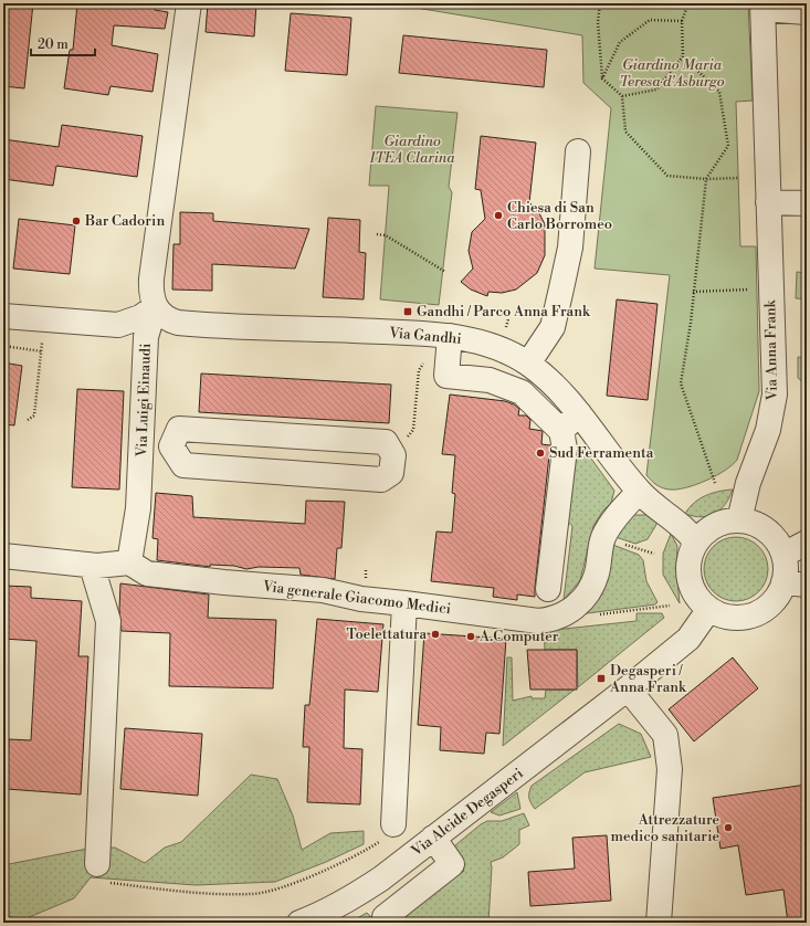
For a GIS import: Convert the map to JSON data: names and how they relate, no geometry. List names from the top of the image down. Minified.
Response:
{"streets":{"street":["Via Gandhi","Via Anna Frank","Via Luigi Einaudi","Via generale Giacomo Medici","Via Alcide Degasperi"]},"crossings":[["Via Gandhi","Via Anna Frank"],["Via Gandhi","Via Luigi Einaudi"],["Via Gandhi","Via generale Giacomo Medici"],["Via Gandhi","Via Alcide Degasperi"],["Via Anna Frank","Via Alcide Degasperi"],["Via Luigi Einaudi","Via generale Giacomo Medici"]],"parks":["Giardino Maria Teresa d'Asburgo","Giardino ITEA Clarina"],"places":{"other":["Chiesa di San Carlo Borromeo","Bar Cadorin","Sud Ferramenta","Toelettatura","A.Computer","Attrezzature medico sanitarie"],"transit":["Gandhi / Parco Anna Frank","Degasperi / Anna Frank"]},"scale_bar":"20 m"}
